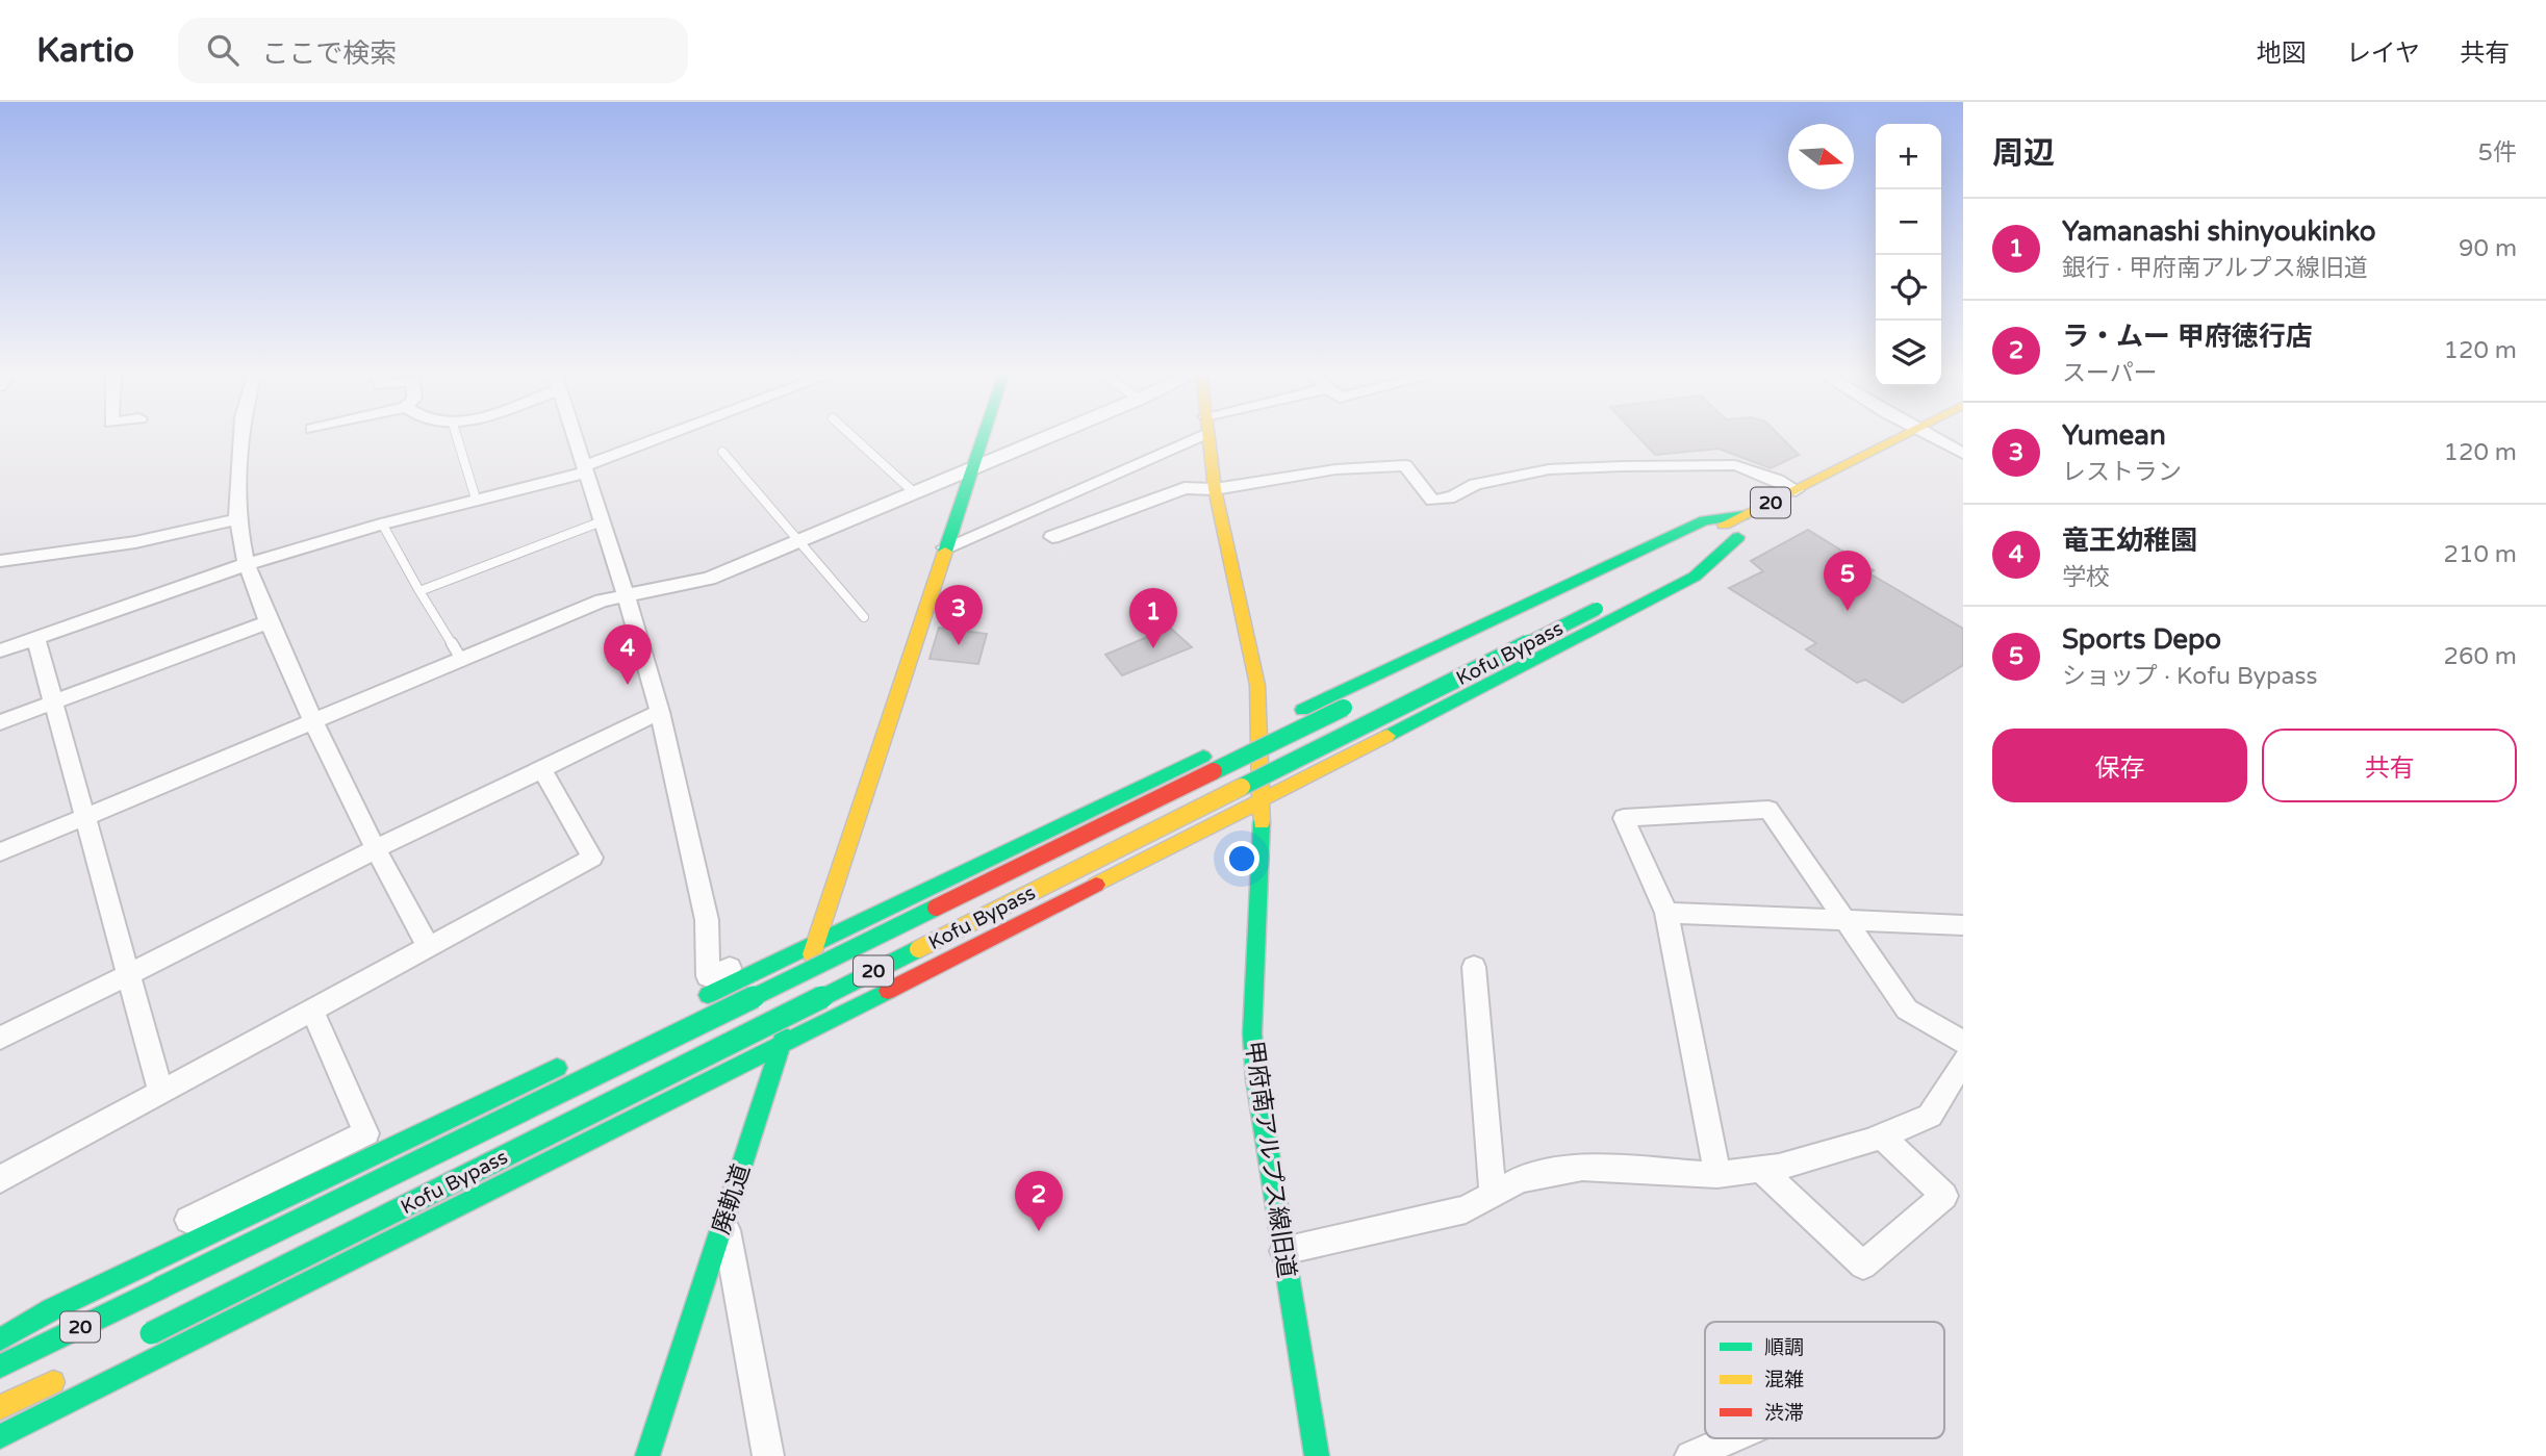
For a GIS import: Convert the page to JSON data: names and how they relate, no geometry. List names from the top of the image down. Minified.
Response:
{"streets":{"main road":["20","Kofu Bypass","甲府南アルプス線旧道","廃軌道"]},"legend":["順調","混雑","渋滞"],"north":"right","page":{"header":"Kartio","search":"ここで検索","nav":["地図","レイヤ","共有"],"heading":["周辺","5件"],"map_buttons":["+","−"],"list":[{"mark":"1","name":"Yamanashi shinyoukinko","note":"銀行 · 甲府南アルプス線旧道","value":"90 m"},{"mark":"2","name":"ラ・ムー 甲府徳行店","note":"スーパー","value":"120 m"},{"mark":"3","name":"Yumean","note":"レストラン","value":"120 m"},{"mark":"4","name":"竜王幼稚園","note":"学校","value":"210 m"},{"mark":"5","name":"Sports Depo","note":"ショップ · Kofu Bypass","value":"260 m"}],"pins":["5","3","1","4","2"],"buttons":["保存","共有"]}}
